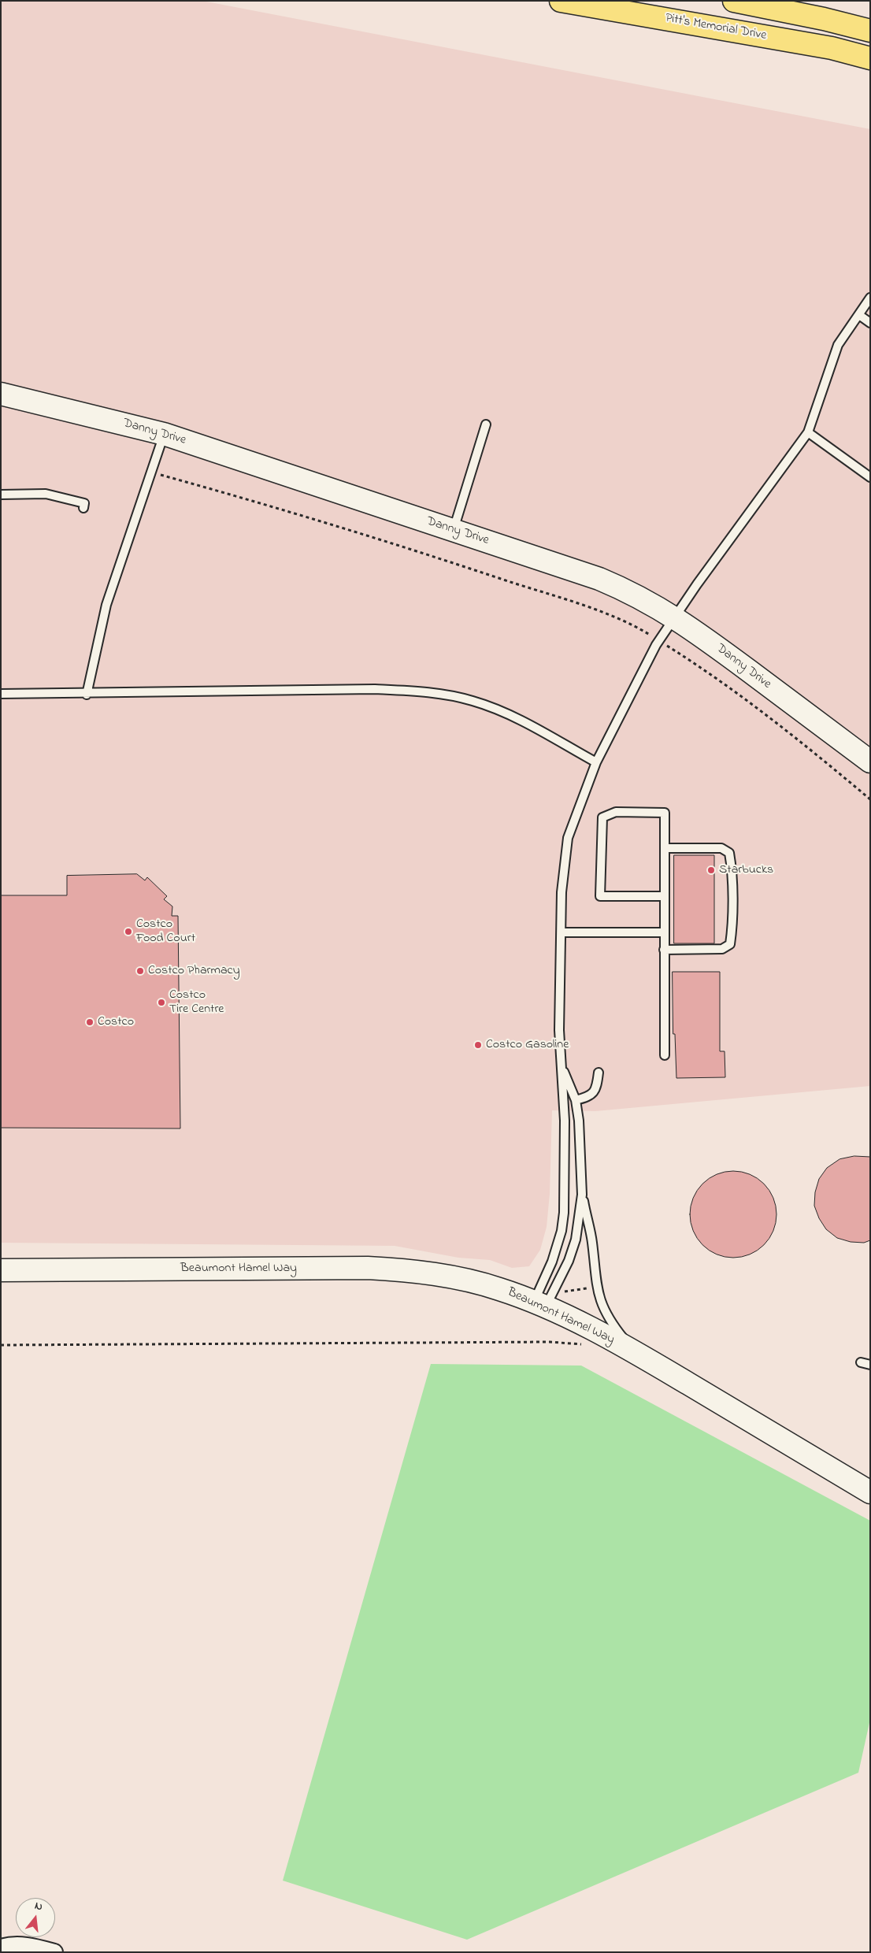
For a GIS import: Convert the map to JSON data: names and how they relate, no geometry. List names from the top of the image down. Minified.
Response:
{"streets":{"highway":["Pitt's Memorial Drive"],"street":["Danny Drive","Beaumont Hamel Way"]},"places":["Starbucks","Costco Food Court","Costco Pharmacy","Costco Tire Centre","Costco","Costco Gasoline"],"north":"top"}
